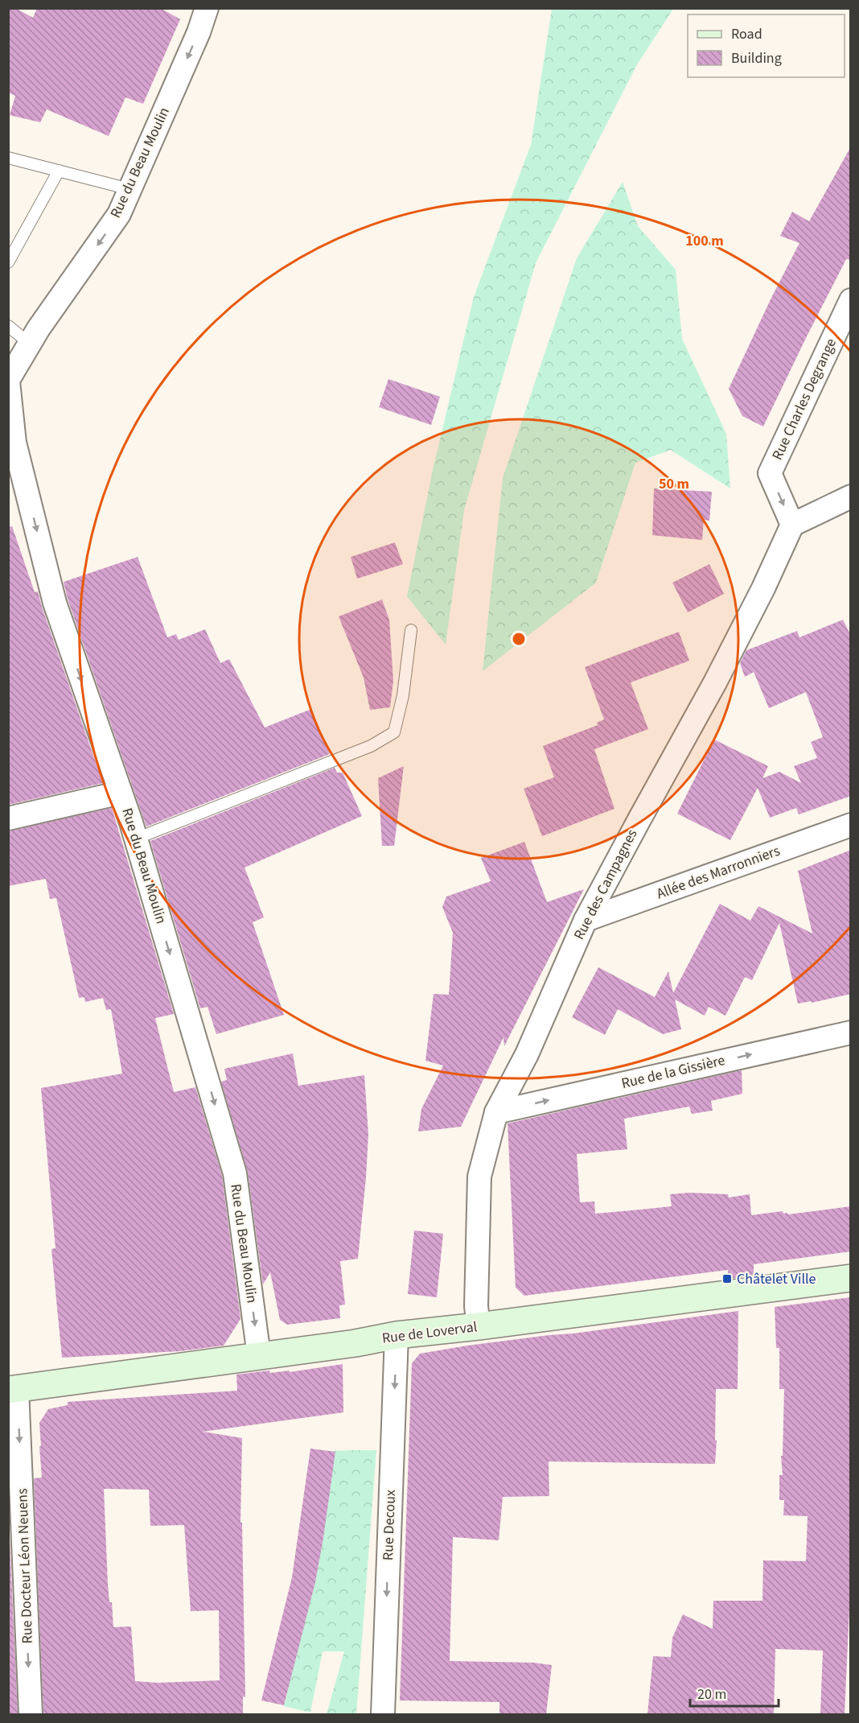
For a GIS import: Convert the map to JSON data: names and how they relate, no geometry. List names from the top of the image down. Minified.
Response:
{"streets":{"street":["Rue du Beau Moulin","Rue Charles Degrange","Allée des Marronniers","Rue des Campagnes","Rue de la Gissière","Rue de Loverval","Rue Decoux","Rue Docteur Léon Neuens"]},"crossings":[["Rue du Beau Moulin","Rue de Loverval"],["Rue Charles Degrange","Rue des Campagnes"],["Allée des Marronniers","Rue des Campagnes"],["Rue des Campagnes","Rue de la Gissière"],["Rue des Campagnes","Rue de Loverval"],["Rue de Loverval","Rue Decoux"],["Rue de Loverval","Rue Docteur Léon Neuens"]],"one_way":["Rue du Beau Moulin","Rue Charles Degrange","Rue de la Gissière","Rue Decoux","Rue Docteur Léon Neuens"],"places":{"transit":["Châtelet Ville"]},"legend":["Road","Building"],"scale_bar":"20 m","rings":["100 m","50 m"]}
